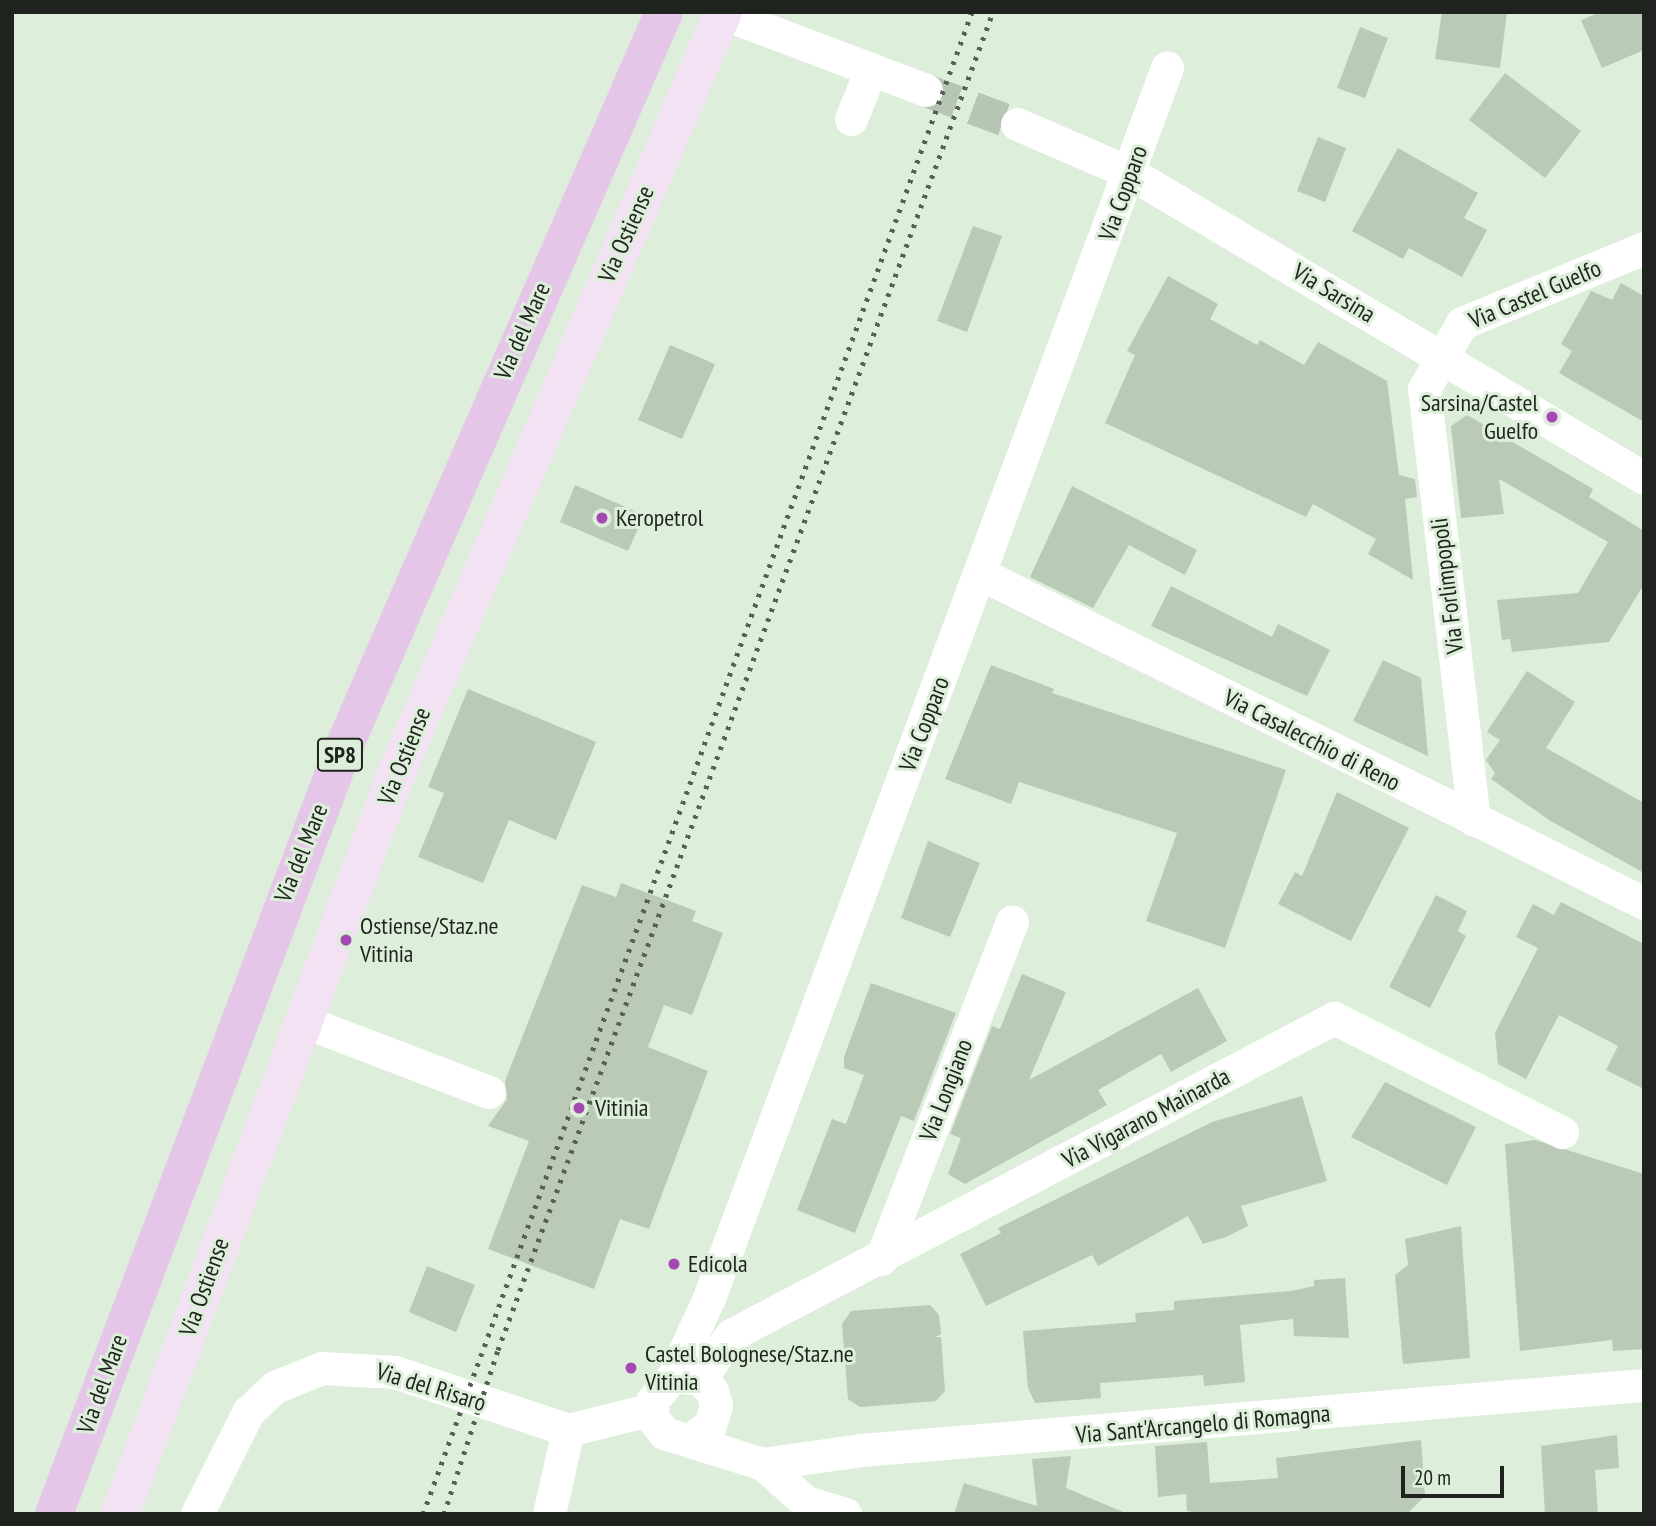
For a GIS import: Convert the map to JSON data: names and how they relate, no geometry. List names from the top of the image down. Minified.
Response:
{"streets":{"main road":["Via Ostiense","Via del Mare","SP8"],"street":["Via Copparo","Via Sarsina","Via Castel Guelfo","Via Forlimpopoli","Via Casalecchio di Reno","Via Longiano","Via Vigarano Mainarda","Via del Risaro","Via Sant'Arcangelo di Romagna"]},"crossings":[["Via Copparo","Via Sarsina"],["Via Copparo","Via Casalecchio di Reno"],["Via Copparo","Via Vigarano Mainarda"],["Via Sarsina","Via Castel Guelfo"],["Via Sarsina","Via Forlimpopoli"],["Via Castel Guelfo","Via Forlimpopoli"],["Via Forlimpopoli","Via Casalecchio di Reno"],["Via Longiano","Via Vigarano Mainarda"]],"places":["Sarsina/Castel Guelfo","Keropetrol","Ostiense/Staz.ne Vitinia","Vitinia","Edicola","Castel Bolognese/Staz.ne Vitinia"],"scale_bar":"20 m"}
